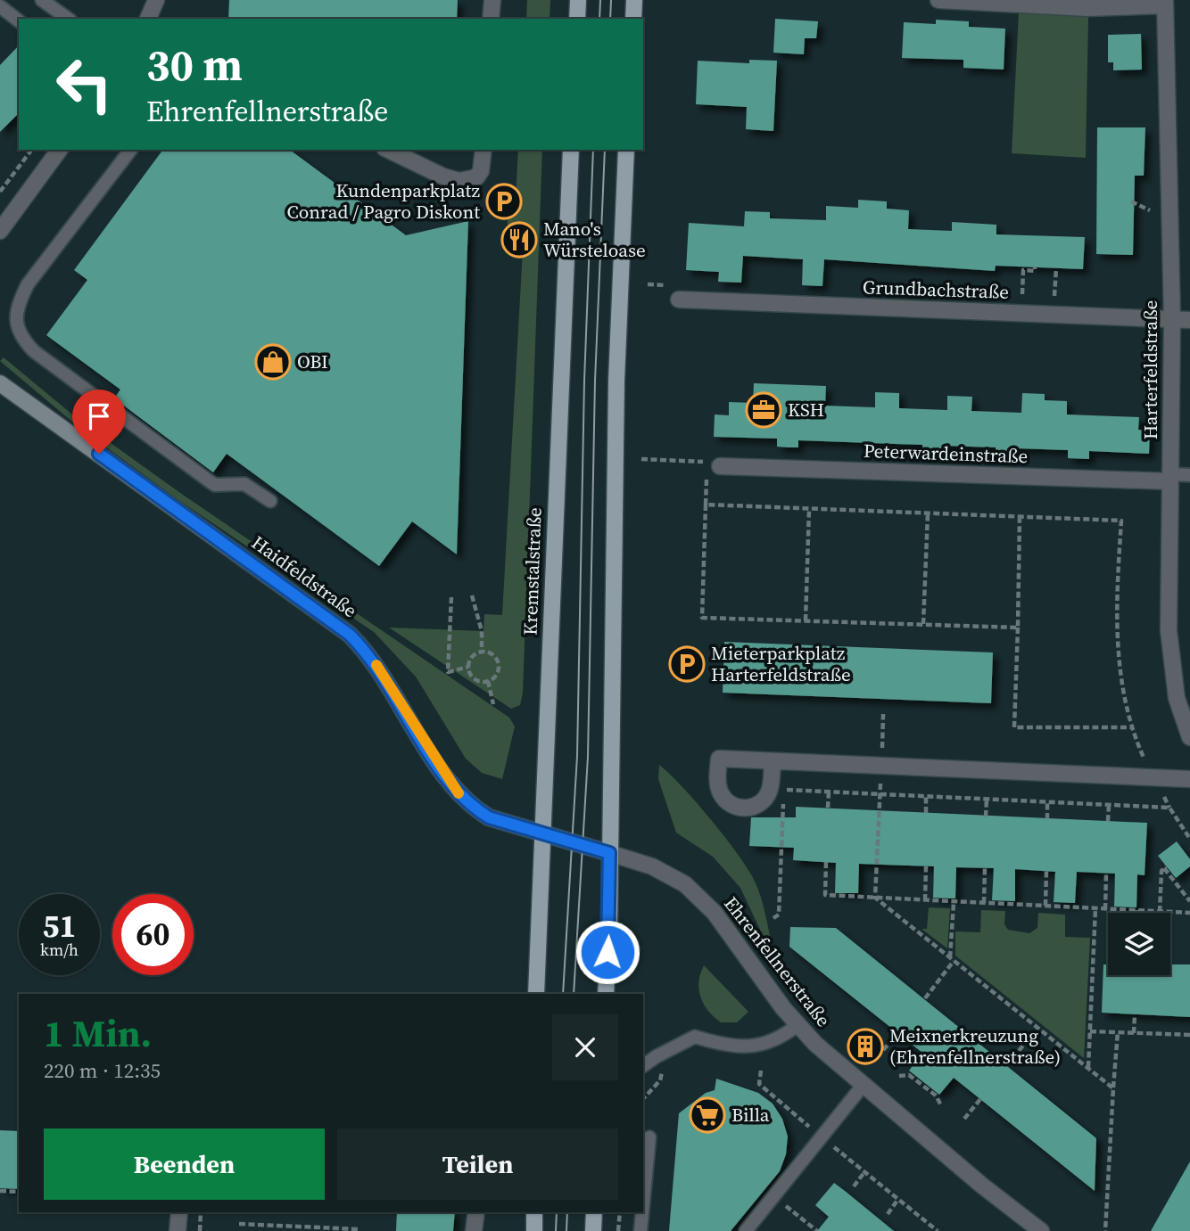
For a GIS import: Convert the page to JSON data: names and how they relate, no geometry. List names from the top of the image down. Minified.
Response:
{"streets":{"main road":["Kremstalstraße"],"street":["Grundbachstraße","Harterfeldstraße","Peterwardeinstraße","Haidfeldstraße","Ehrenfellnerstraße"]},"crossings":[["Grundbachstraße","Harterfeldstraße"],["Harterfeldstraße","Peterwardeinstraße"],["Kremstalstraße","Haidfeldstraße"],["Kremstalstraße","Ehrenfellnerstraße"],["Haidfeldstraße","Ehrenfellnerstraße"]],"places":{"parking":["Kundenparkplatz Conrad / Pagro Diskont","Mieterparkplatz Harterfeldstraße"],"restaurant":["Mano's Würsteloase"],"shop":["OBI"],"office":["KSH"],"building":["Meixnerkreuzung (Ehrenfellnerstraße)"],"supermarket":["Billa"]},"page":{"turn":["30 m","Ehrenfellnerstraße"],"speed":"51 km/h","limit":"60","heading":["1 Min.","220 m · 12:35"],"buttons":["Beenden","Teilen"]}}
